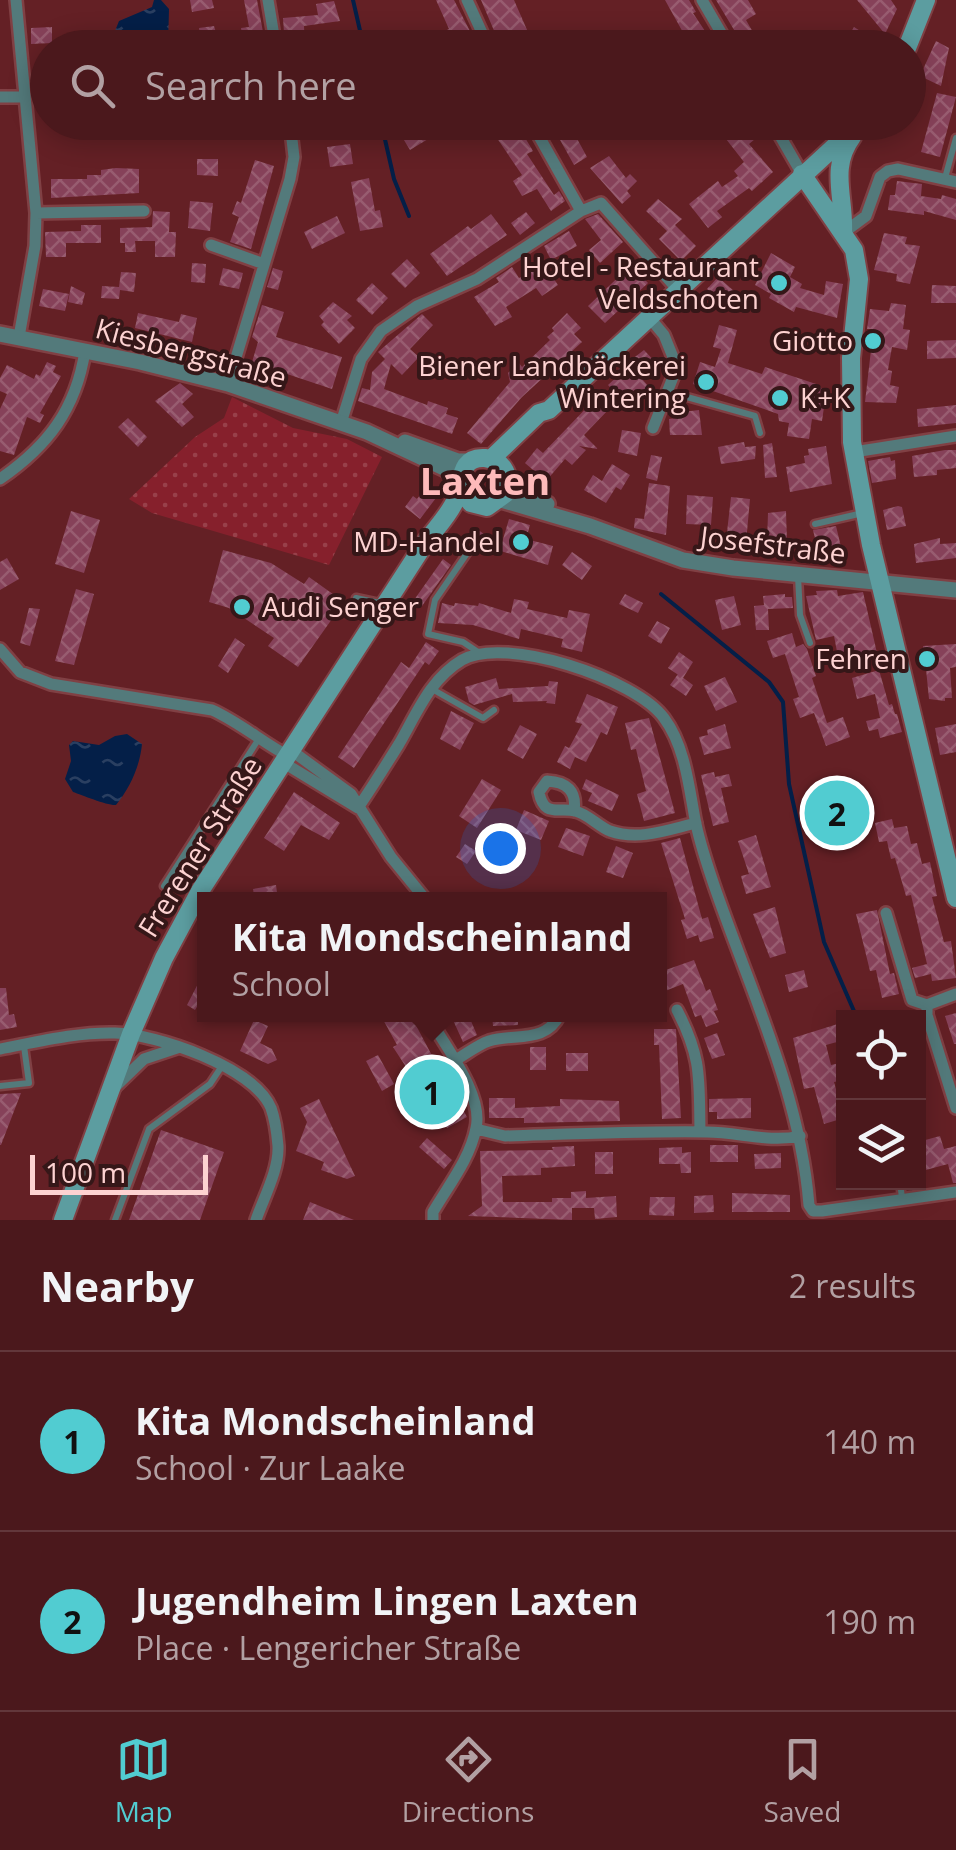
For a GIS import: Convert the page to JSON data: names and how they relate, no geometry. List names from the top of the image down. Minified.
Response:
{"streets":{"main road":["Frerener Straße"],"street":["Kiesbergstraße","Josefstraße"]},"crossings":[["Kiesbergstraße","Josefstraße"],["Kiesbergstraße","Frerener Straße"],["Josefstraße","Frerener Straße"]],"districts":["Laxten"],"places":["Hotel - Restaurant Veldschoten","Giotto","Biener Landbäckerei Wintering","K+K","MD-Handel","Audi Senger","Fehren"],"scale_bar":"100 m","page":{"search":"Search here","pins":["2","1"],"popup":["Kita Mondscheinland","School"],"scale":"100 m","heading":["Nearby","2 results"],"list":[{"mark":"1","name":"Kita Mondscheinland","note":"School · Zur Laake","value":"140 m"},{"mark":"2","name":"Jugendheim Lingen Laxten","note":"Place · Lengericher Straße","value":"190 m"}],"nav":["Map","Directions","Saved"]}}
